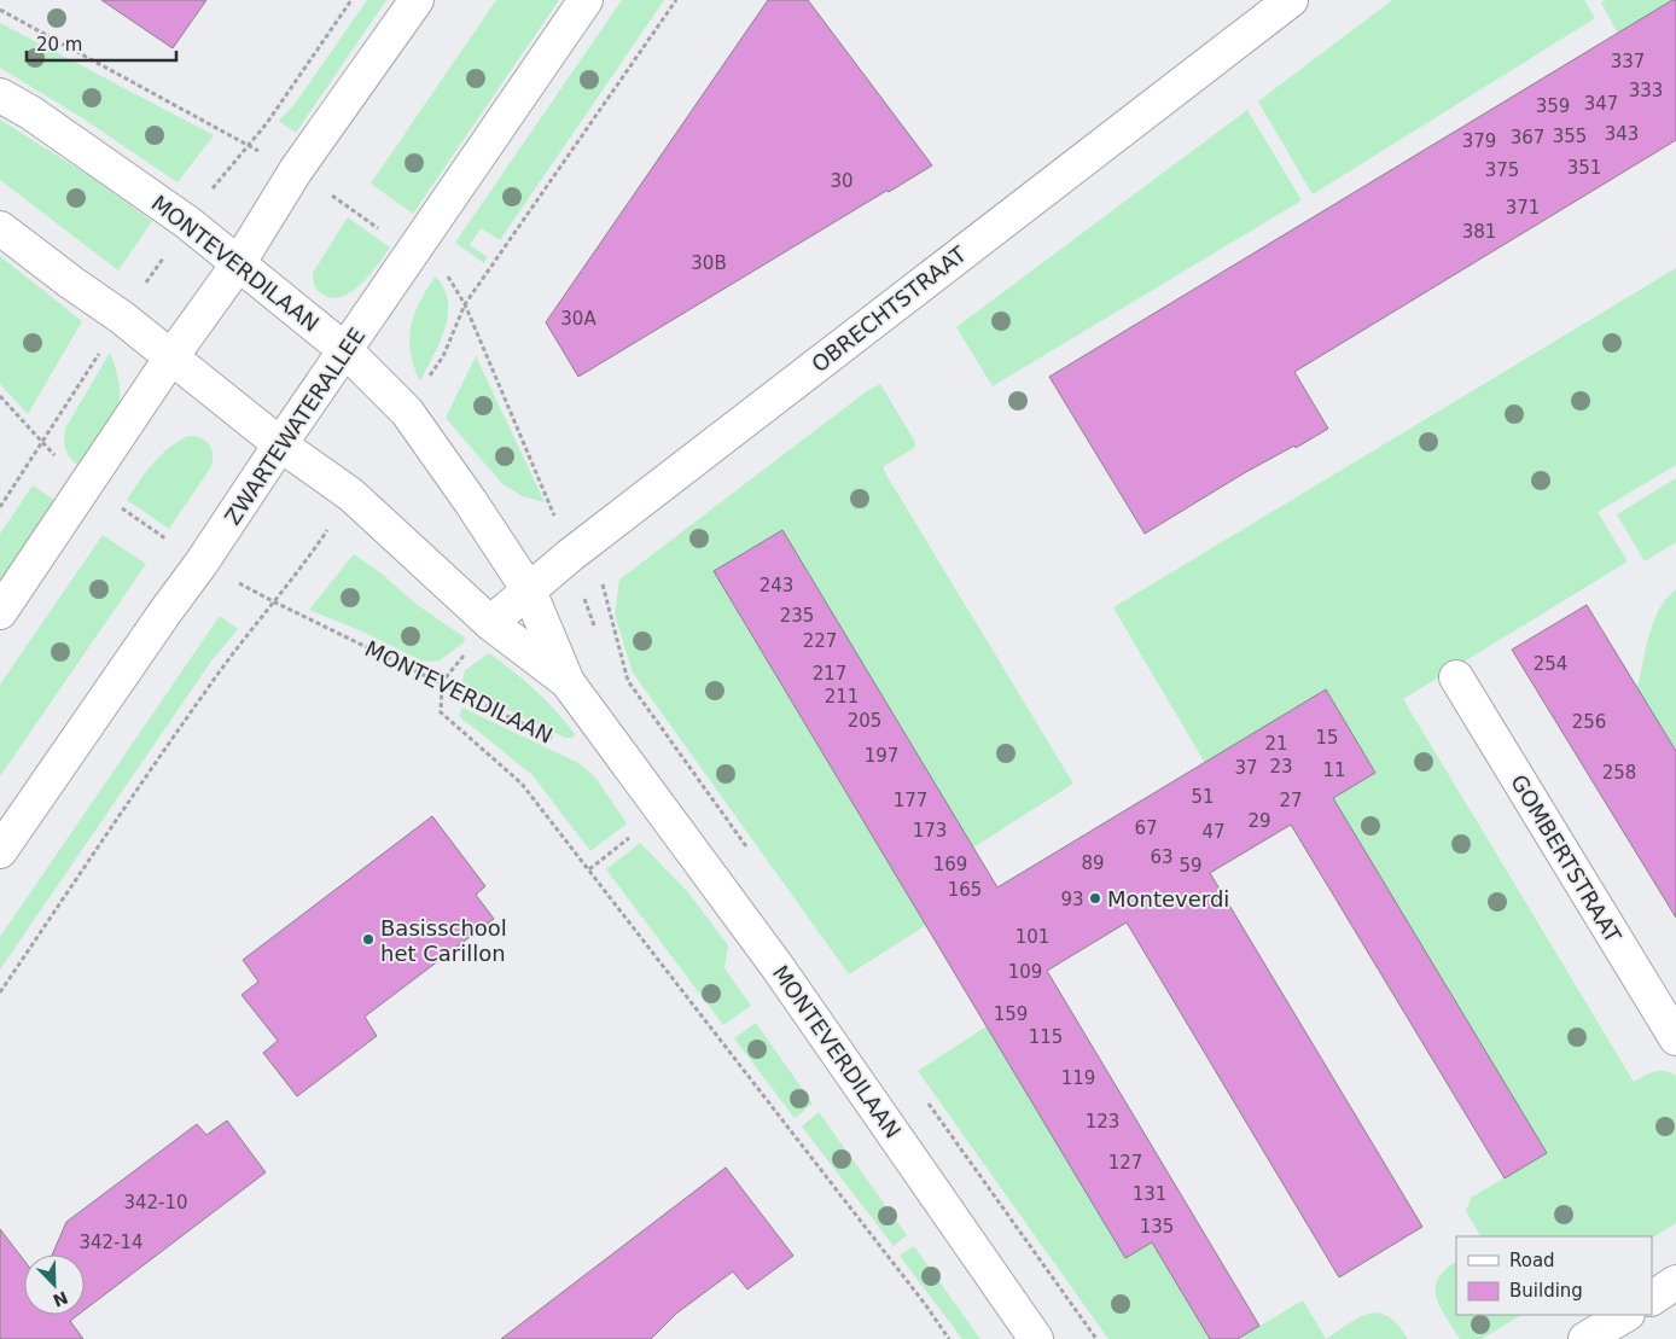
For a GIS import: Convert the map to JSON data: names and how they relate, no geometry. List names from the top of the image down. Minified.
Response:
{"streets":{"street":["MONTEVERDILAAN","OBRECHTSTRAAT","ZWARTEWATERALLEE","GOMBERTSTRAAT"]},"crossings":[["MONTEVERDILAAN","OBRECHTSTRAAT"],["MONTEVERDILAAN","ZWARTEWATERALLEE"]],"places":["Monteverdi","Basisschool het Carillon"],"house_numbers":["337","333","347","359","343","355","367","379","351","375","30","371","381","30B","30A","243","235","227","254","217","211","205","256","15","21","197","23","37","11","258","51","177","27","29","67","173","47","63","89","169","59","165","93","101","109","159","115","119","123","127","131","342-10","135","342-14"],"legend":["Road","Building"],"scale_bar":"20 m","north":"bottom right"}
